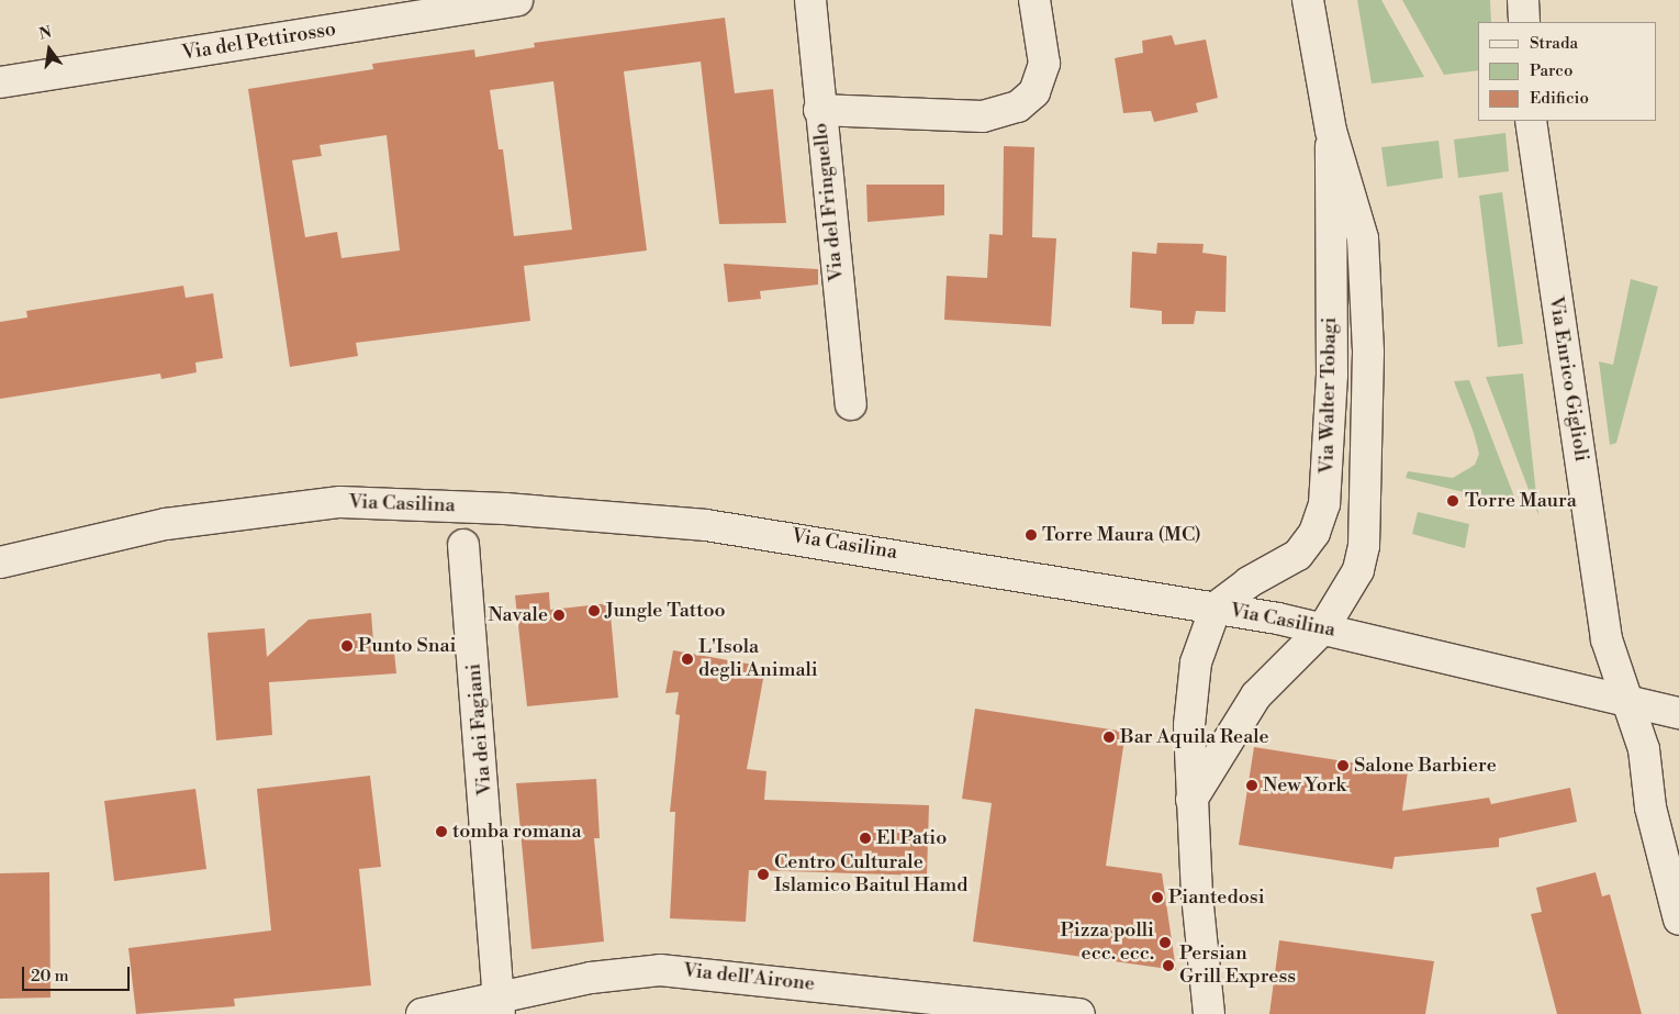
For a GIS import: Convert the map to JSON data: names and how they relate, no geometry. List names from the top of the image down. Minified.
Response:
{"streets":{"street":["Via del Pettirosso","Via del Fringuello","Via Enrico Giglioli","Via Walter Tobagi","Via Casilina","Via dei Fagiani","Via dell'Airone"]},"crossings":[["Via Enrico Giglioli","Via Casilina"],["Via Walter Tobagi","Via Casilina"],["Via dei Fagiani","Via dell'Airone"]],"places":["Torre Maura","Torre Maura (MC)","Jungle Tattoo","Navale","Punto Snai","L'Isola degli Animali","Bar Aquila Reale","Salone Barbiere","New York","tomba romana","El Patio","Centro Culturale Islamico Baitul Hamd","Piantedosi","Pizza polli ecc. ecc.","Persian Grill Express"],"legend":["Strada","Parco","Edificio"],"scale_bar":"20 m","north":"top"}
